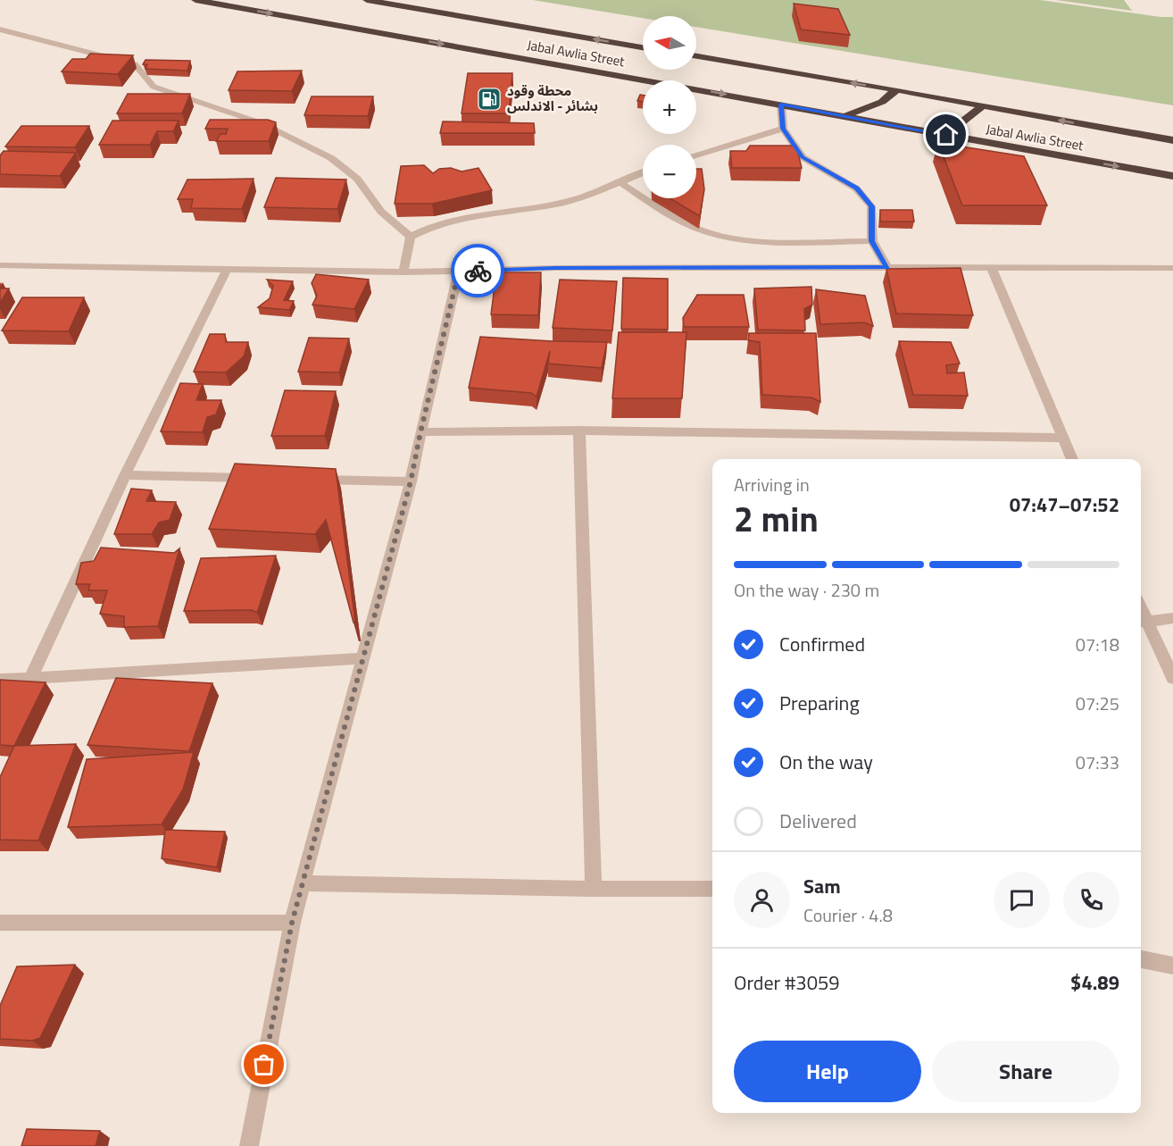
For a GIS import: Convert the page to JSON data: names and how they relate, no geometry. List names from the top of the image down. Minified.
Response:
{"streets":{"highway":["Jabal Awlia Street"]},"places":{"fuel station":["محطة وقود بشائر - الاندلس"]},"north":"left","page":{"map_buttons":["+","−"],"heading":["2 min","Arriving in","07:47–07:52"],"panel":["Sam","Courier · 4.8","Order #3059","$4.89"],"bar":"On the way · 230 m","list":[["Confirmed","07:18"],["Preparing","07:25"],["On the way","07:33"],"Delivered"],"buttons":["Help","Share"]}}
